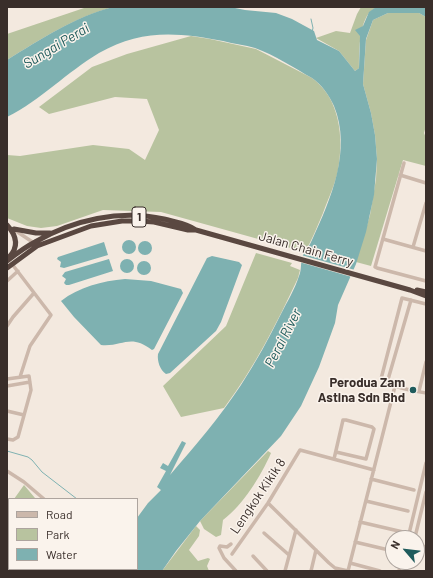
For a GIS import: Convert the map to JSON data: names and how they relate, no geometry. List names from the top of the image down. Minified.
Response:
{"streets":{"highway":["1","Jalan Chain Ferry"],"street":["Lengkok Kikik 8"]},"water":["Sungai Perai","Perai River"],"places":["Perodua Zam Astina Sdn Bhd"],"legend":["Road","Park","Water"],"north":"top left"}
